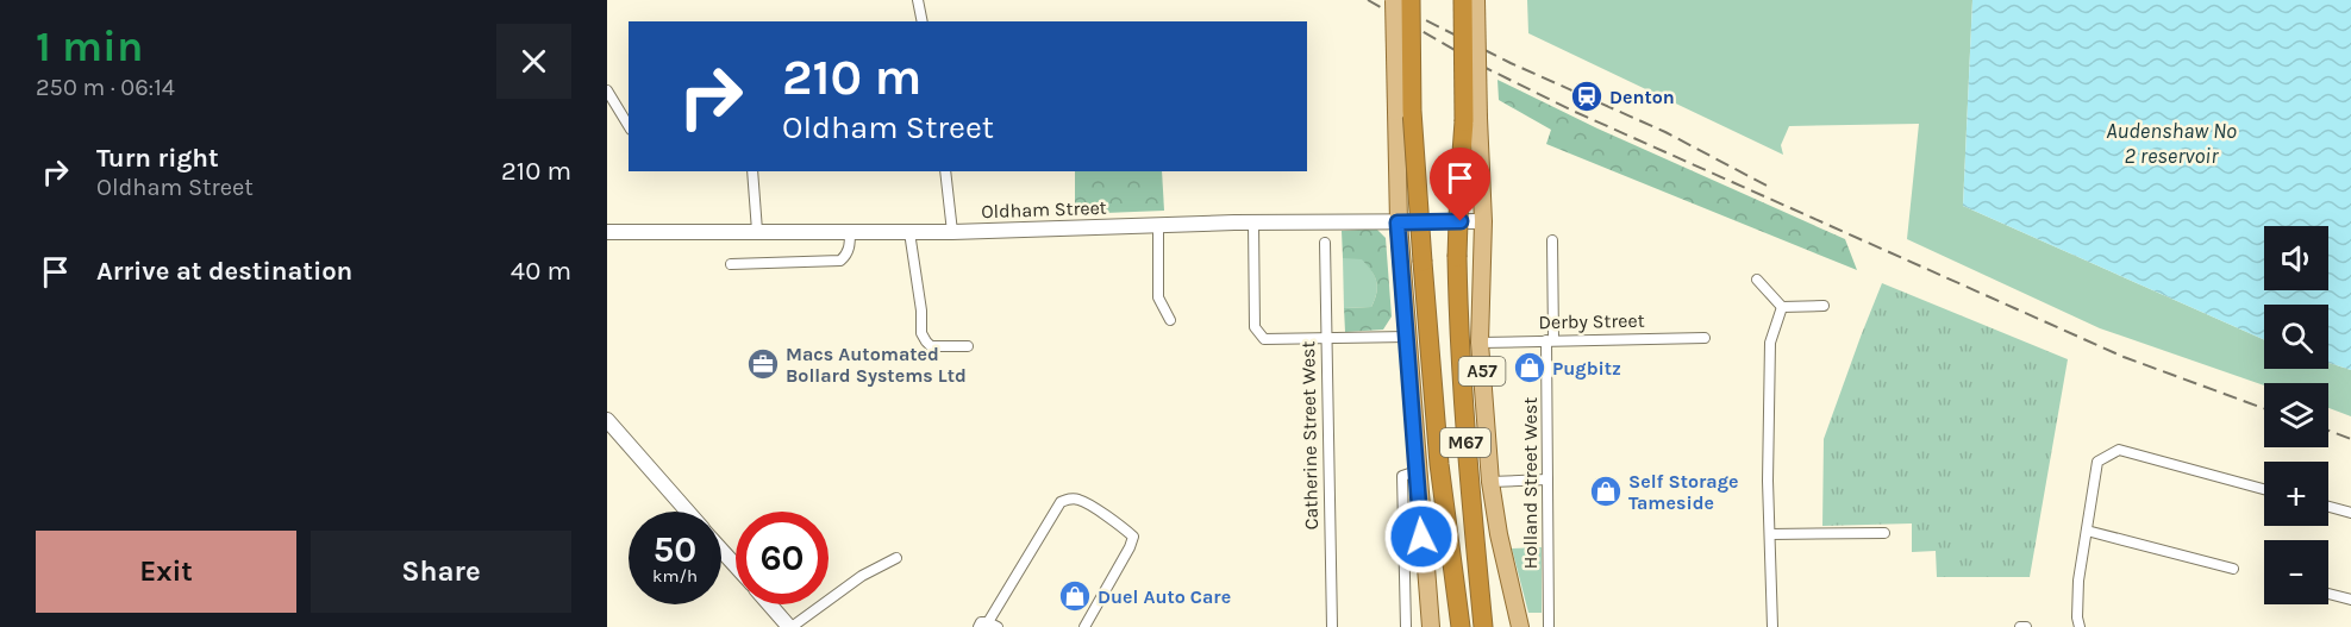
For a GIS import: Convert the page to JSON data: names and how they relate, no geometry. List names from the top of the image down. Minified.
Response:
{"streets":{"highway":["M67"],"main road":["A57"],"street":["Oldham Street","Derby Street","Catherine Street West","Holland Street West"]},"crossings":[["Oldham Street","A57"],["Derby Street","A57"],["Derby Street","Holland Street West"]],"water":["Audenshaw No 2 reservoir"],"places":{"station":["Denton"],"office":["Macs Automated Bollard Systems Ltd"],"shop":["Pugbitz","Self Storage Tameside","Duel Auto Care"]},"page":{"heading":["1 min","250 m · 06:14"],"turn":["210 m","Oldham Street"],"list":[{"name":"Turn right","note":"Oldham Street","value":"210 m"},{"name":"Arrive at destination","value":"40 m"}],"map_buttons":["+","−"],"speed":"50 km/h","limit":"60","buttons":["Exit","Share"]}}
